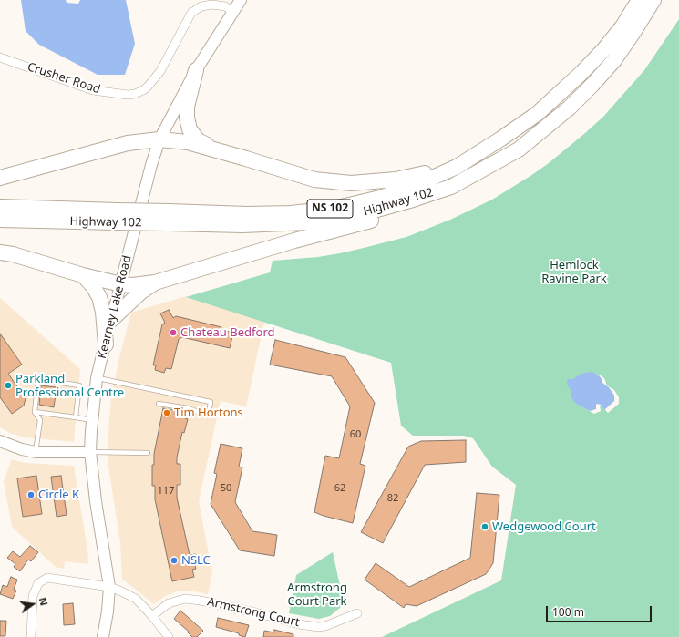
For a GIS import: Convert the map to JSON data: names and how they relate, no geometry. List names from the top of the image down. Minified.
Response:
{"streets":{"highway":["Highway 102","NS 102"],"main road":["Kearney Lake Road"],"street":["Crusher Road","Armstrong Court"]},"crossings":[["Crusher Road","Kearney Lake Road"]],"parks":["Hemlock Ravine Park","Armstrong Court Park"],"places":["Chateau Bedford","Parkland Professional Centre","Tim Hortons","Circle K","Wedgewood Court","NSLC"],"house_numbers":["60","50","62","117","82"],"scale_bar":"100 m","north":"right"}
